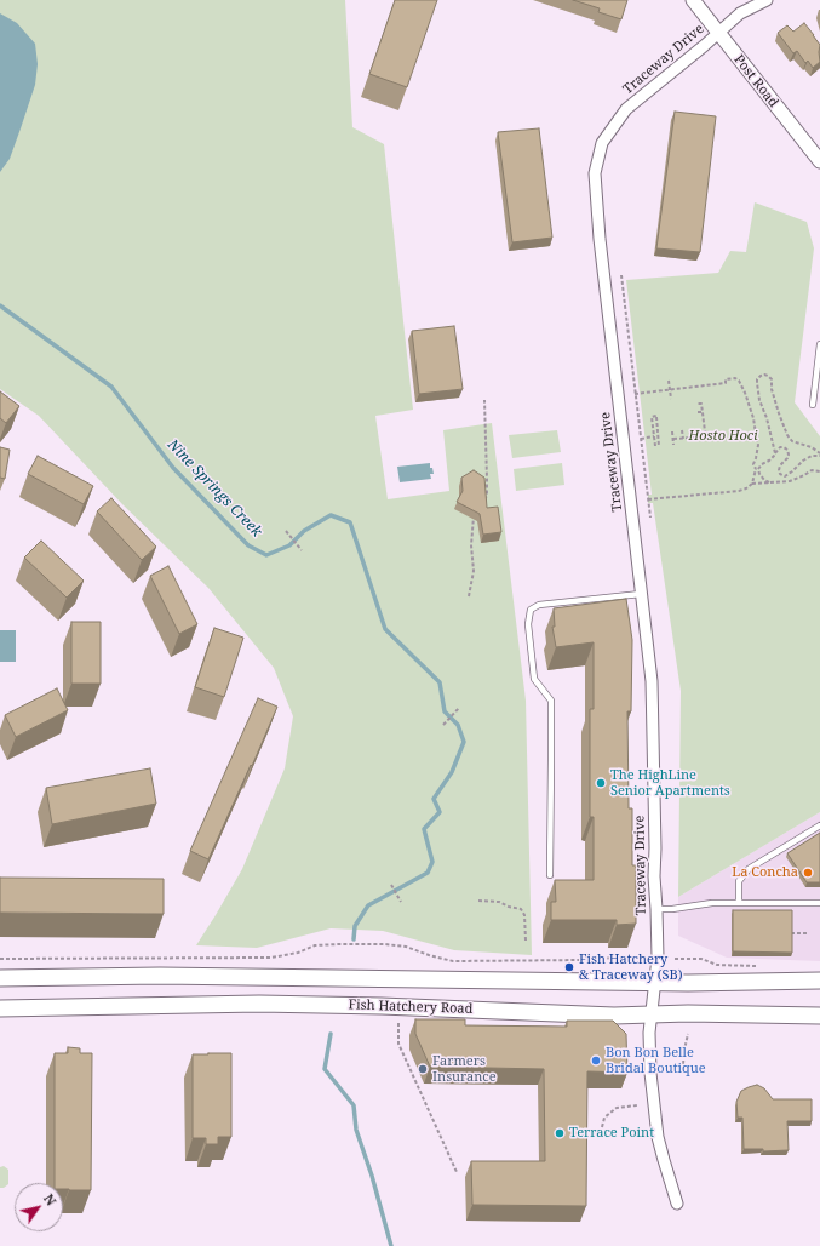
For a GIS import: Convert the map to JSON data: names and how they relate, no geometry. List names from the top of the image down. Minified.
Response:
{"streets":{"main road":["Fish Hatchery Road"],"street":["Traceway Drive","Post Road"]},"crossings":[["Traceway Drive","Post Road"],["Traceway Drive","Fish Hatchery Road"]],"water":["Nine Springs Creek"],"parks":["Hosto Hoci"],"places":["The HighLine Senior Apartments","La Concha","Fish Hatchery & Traceway (SB)","Bon Bon Belle Bridal Boutique","Farmers Insurance","Terrace Point"],"north":"top right"}
